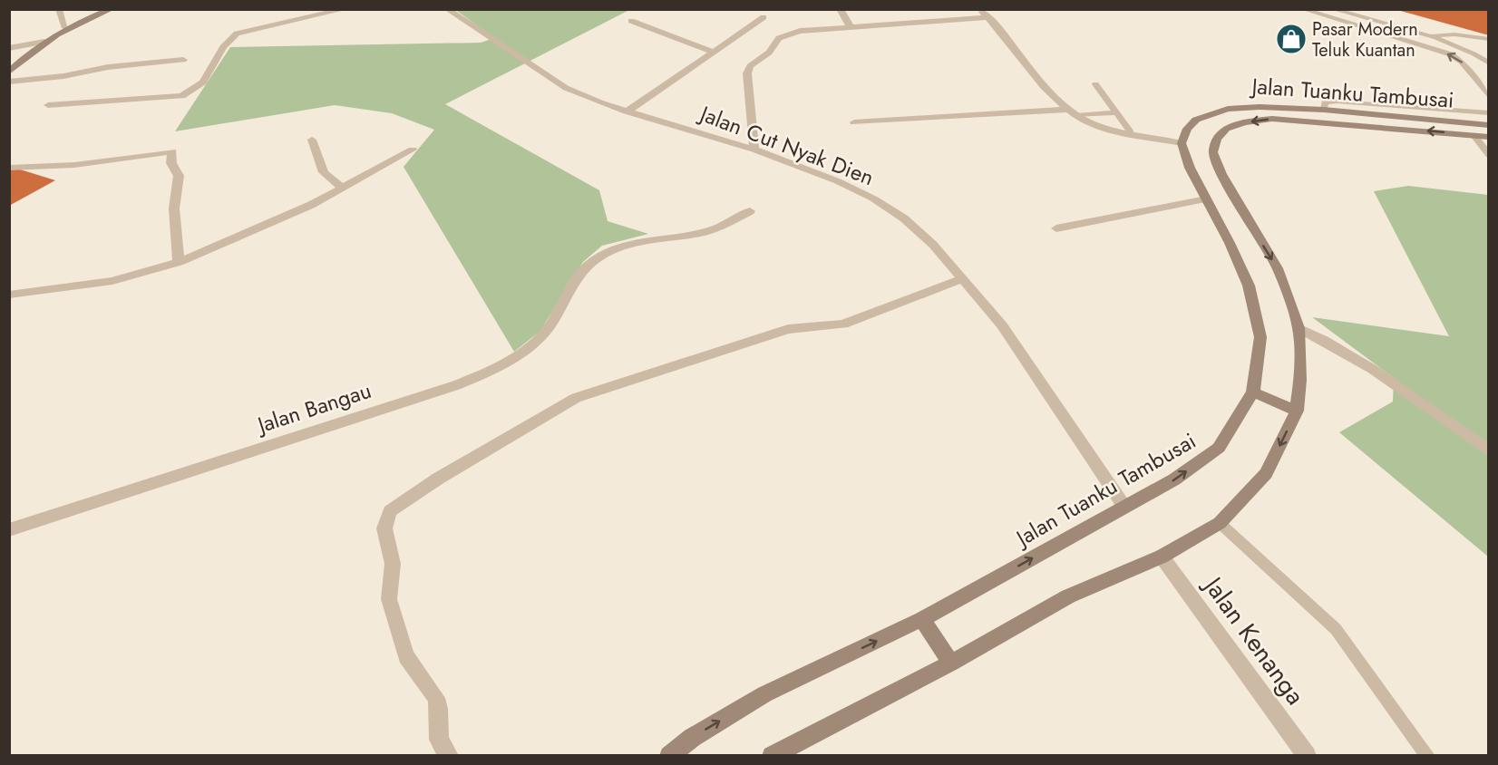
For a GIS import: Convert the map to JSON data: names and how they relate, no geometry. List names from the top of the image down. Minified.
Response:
{"streets":{"main road":["Jalan Tuanku Tambusai"],"street":["Jalan Cut Nyak Dien","Jalan Bangau","Jalan Kenanga"]},"crossings":[["Jalan Tuanku Tambusai","Jalan Cut Nyak Dien"],["Jalan Tuanku Tambusai","Jalan Kenanga"]],"places":{"shop":["Pasar Modern Teluk Kuantan"]}}
